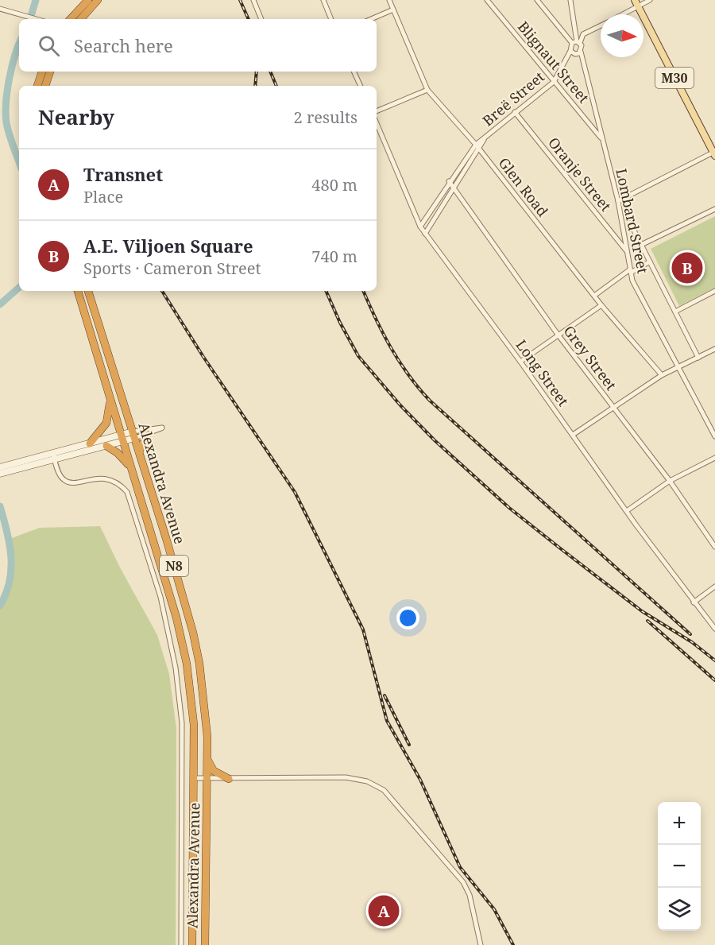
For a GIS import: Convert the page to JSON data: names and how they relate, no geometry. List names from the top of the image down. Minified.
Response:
{"streets":{"highway":["Alexandra Avenue","N8"],"main road":["M30"],"street":["Blignaut Street","Breë Street","Oranje Street","Glen Road","Lombard Street","Grey Street","Long Street"]},"crossings":[["Blignaut Street","Breë Street"],["Blignaut Street","Lombard Street"],["Breë Street","Oranje Street"],["Breë Street","Glen Road"],["Breë Street","Lombard Street"],["Breë Street","Grey Street"],["Breë Street","Long Street"],["Oranje Street","Lombard Street"]],"north":"right","page":{"search":"Search here","heading":["Nearby","2 results"],"list":[{"mark":"A","name":"Transnet","note":"Place","value":"480 m"},{"mark":"B","name":"A.E. Viljoen Square","note":"Sports · Cameron Street","value":"740 m"}],"pins":["B","A"],"map_buttons":["+","−"]}}
